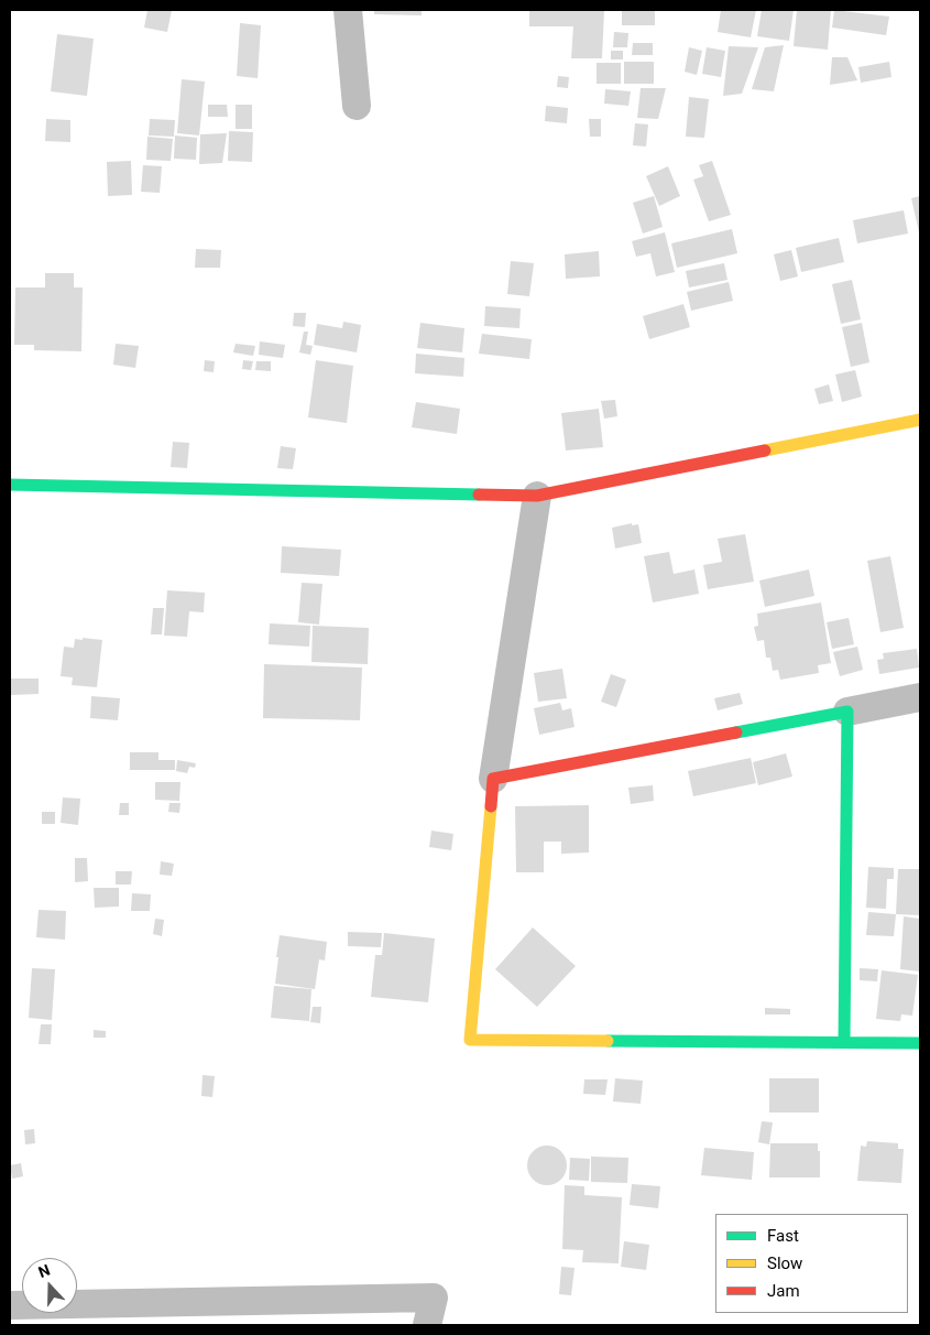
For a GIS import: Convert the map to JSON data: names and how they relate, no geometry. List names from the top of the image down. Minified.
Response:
{"legend":["Fast","Slow","Jam"],"north":"top"}
